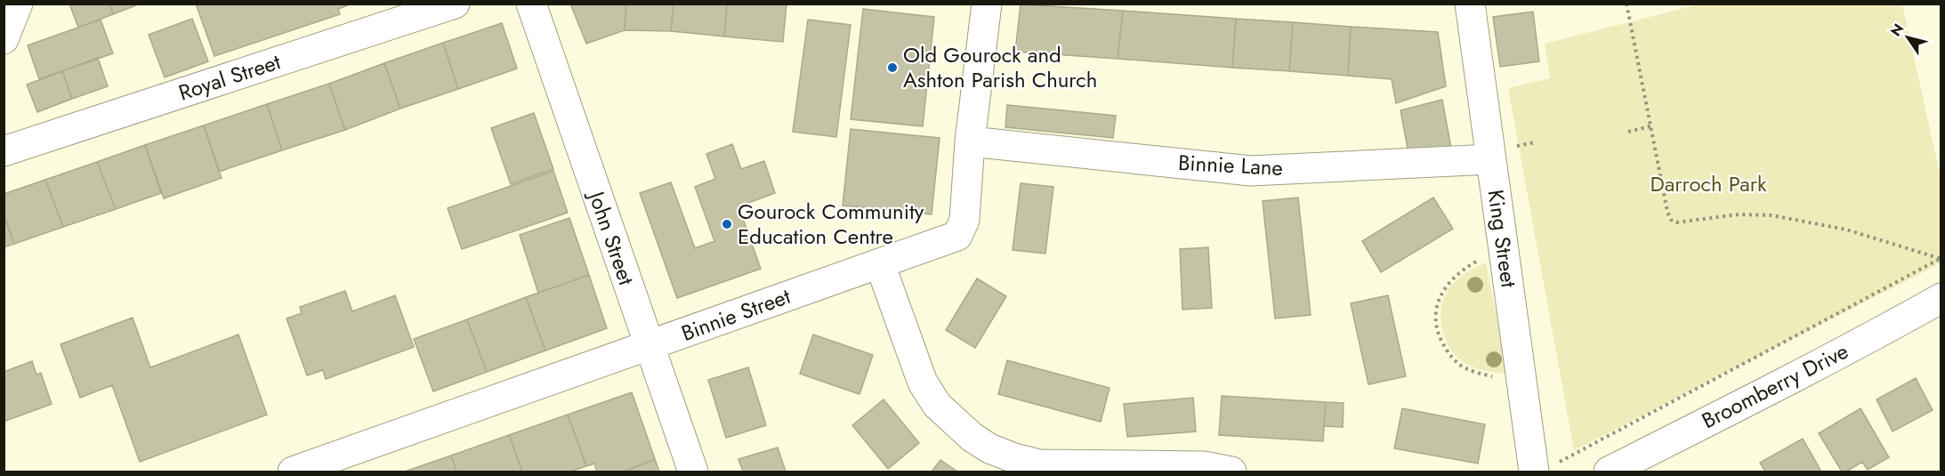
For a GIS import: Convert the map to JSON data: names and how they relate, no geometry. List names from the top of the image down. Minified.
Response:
{"streets":{"street":["Royal Street","Binnie Lane","John Street","King Street","Binnie Street","Broomberry Drive"]},"crossings":[["Binnie Lane","King Street"],["Binnie Lane","Binnie Street"],["John Street","Binnie Street"]],"parks":["Darroch Park"],"places":["Old Gourock and Ashton Parish Church","Gourock Community Education Centre"],"north":"top left"}
